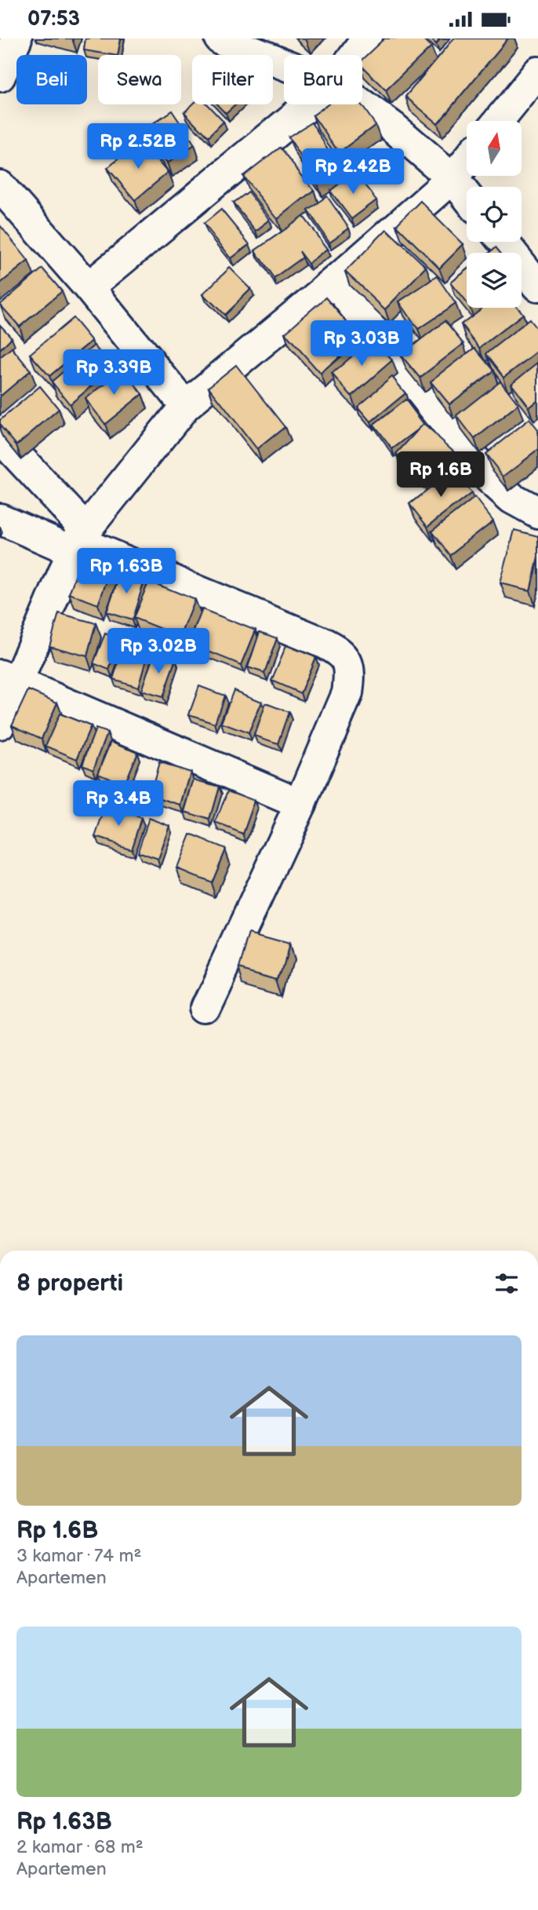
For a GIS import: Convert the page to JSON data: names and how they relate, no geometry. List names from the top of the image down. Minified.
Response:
{"north":"top","page":{"status":"07:53","chip":["Beli","Sewa","Filter","Baru"],"price":["Rp 2.52B","Rp 2.42B","Rp 3.03B","Rp 3.39B","Rp 1.6B","Rp 1.63B","Rp 3.02B","Rp 3.4B"],"heading":"8 properti","list":[{"name":"Rp 1.6B","note":"3 kamar · 74 m² · Apartemen"},{"name":"Rp 1.63B","note":"2 kamar · 68 m² · Apartemen"}]}}
